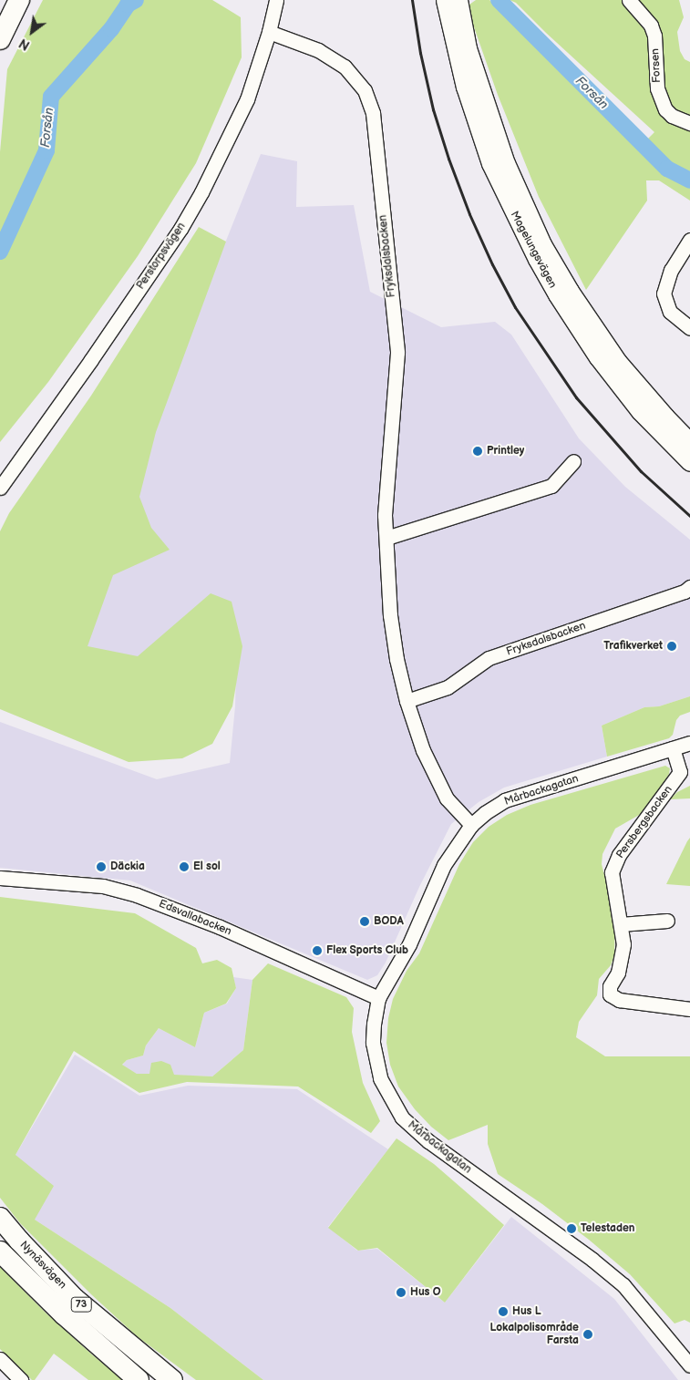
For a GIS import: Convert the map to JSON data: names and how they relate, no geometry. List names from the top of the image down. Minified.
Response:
{"streets":{"highway":["Nynäsvägen","73"],"main road":["Magelungsvägen"],"street":["Forsen","Perstorpsvägen","Fryksdalsbacken","Mårbackagatan","Persbergsbacken","Edsvallabacken"]},"crossings":[["Perstorpsvägen","Fryksdalsbacken"],["Fryksdalsbacken","Mårbackagatan"],["Mårbackagatan","Persbergsbacken"],["Mårbackagatan","Edsvallabacken"]],"water":["Forsån"],"places":["Printley","Trafikverket","Däckia","El sol","BODA","Flex Sports Club","Telestaden","Hus O","Hus L","Lokalpolisområde Farsta"],"north":"bottom left"}
